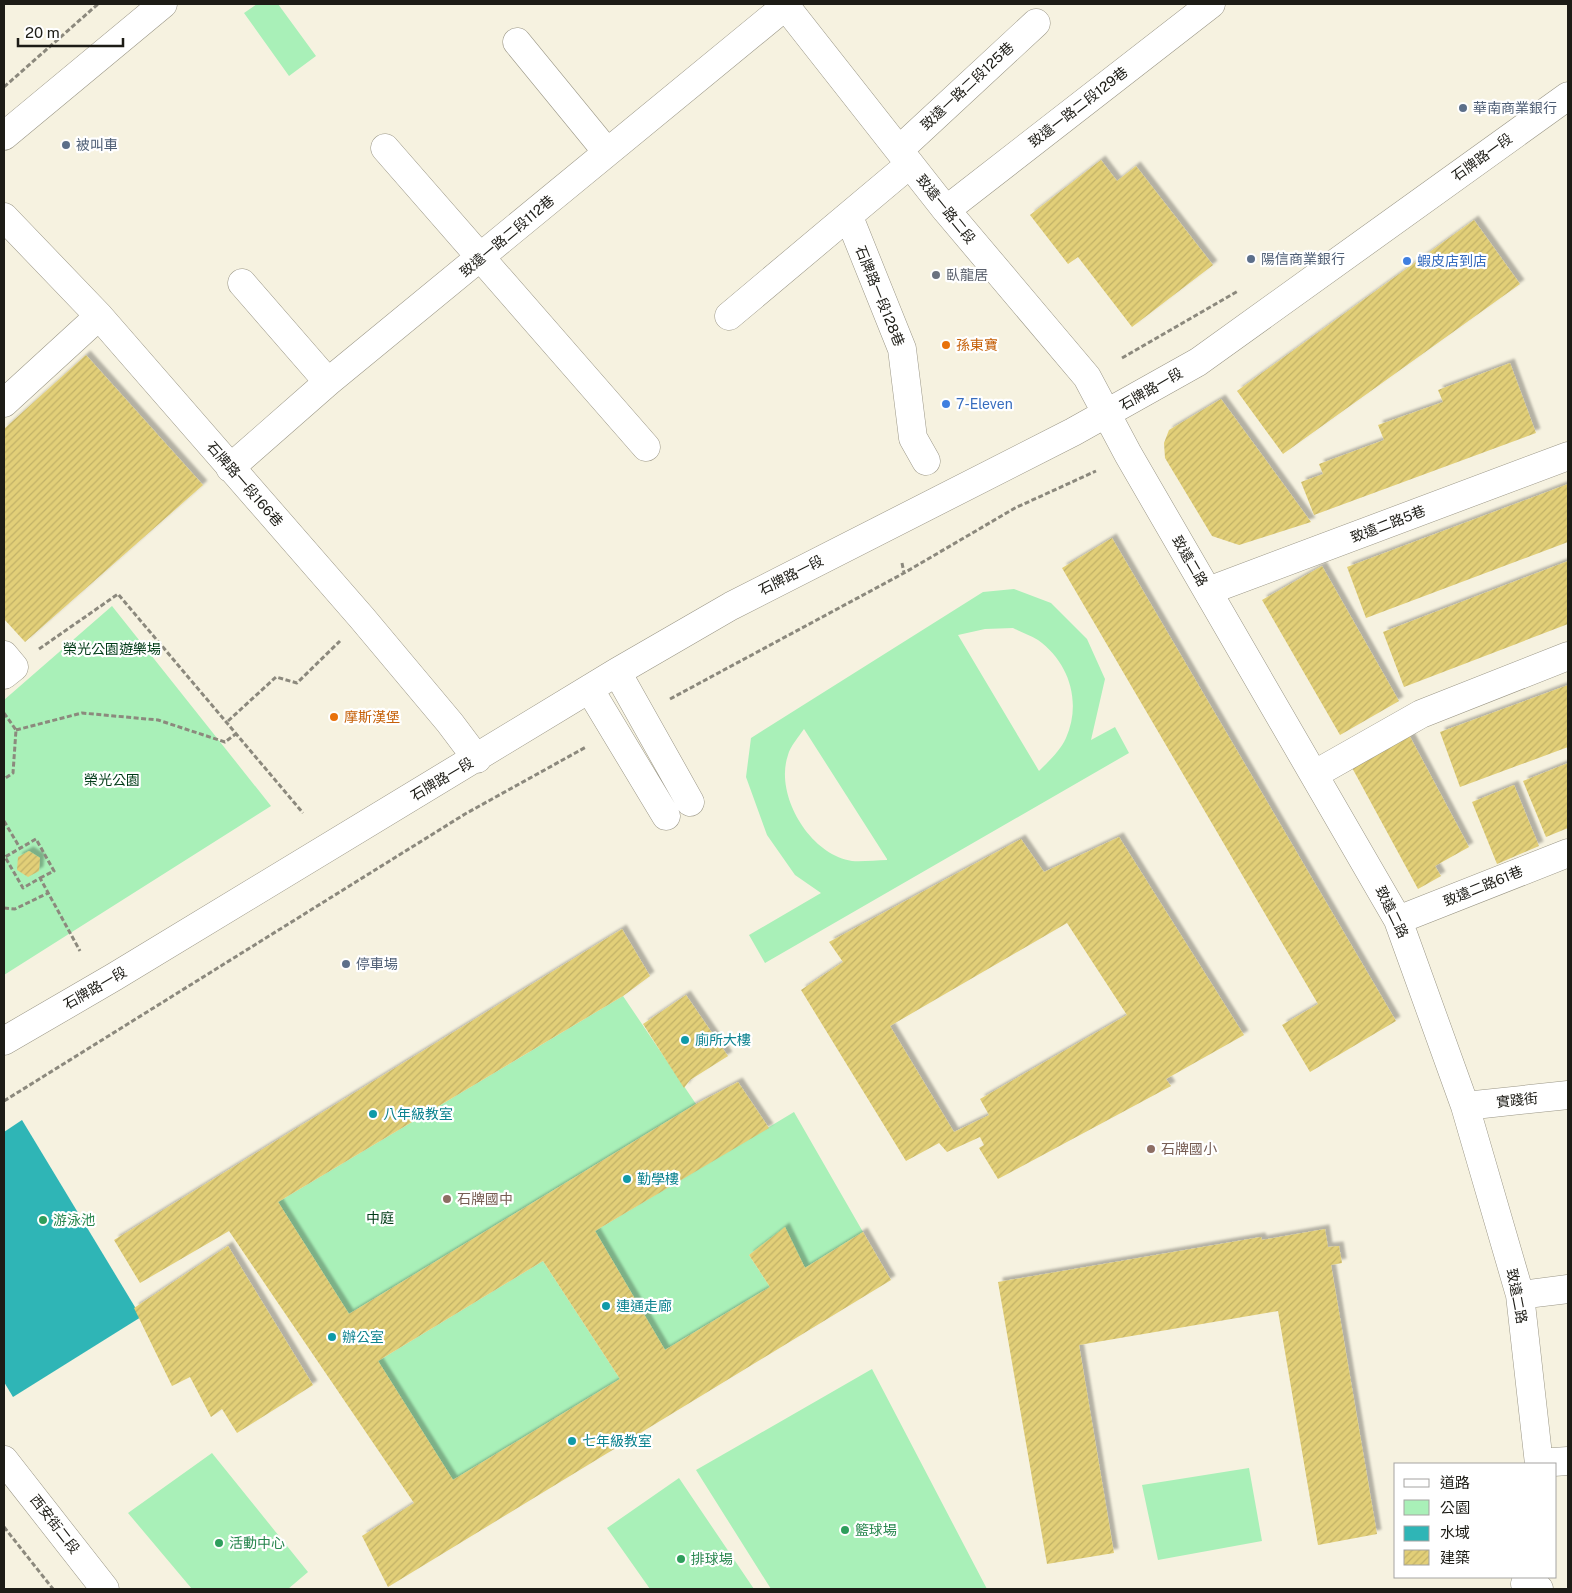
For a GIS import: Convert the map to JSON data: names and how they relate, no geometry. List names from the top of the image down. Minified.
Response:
{"streets":{"street":["致遠一路二段125巷","致遠一路二段129巷","石牌路一段","致遠一路二段","致遠一路二段112巷","石牌路一段128巷","石牌路一段166巷","致遠二路5巷","致遠二路","致遠二路61巷","實踐街","西安街二段"]},"crossings":[["致遠一路二段125巷","致遠一路二段"],["致遠一路二段129巷","致遠一路二段"],["石牌路一段","致遠一路二段"],["石牌路一段","石牌路一段166巷"],["石牌路一段","致遠二路"],["致遠一路二段","致遠一路二段112巷"],["致遠一路二段","致遠二路"],["致遠一路二段112巷","石牌路一段166巷"],["致遠二路5巷","致遠二路"],["致遠二路","致遠二路61巷"],["致遠二路","實踐街"]],"parks":["榮光公園遊樂場","榮光公園","中庭"],"places":["華南商業銀行","被叫車","陽信商業銀行","蝦皮店到店","臥龍居","孫東寶","7-Eleven","摩斯漢堡","停車場","廁所大樓","八年級教室","石牌國小","勤學樓","石牌國中","游泳池","連通走廊","辦公室","七年級教室","籃球場","活動中心","排球場"],"legend":["道路","公園","水域","建築"],"scale_bar":"20 m"}
